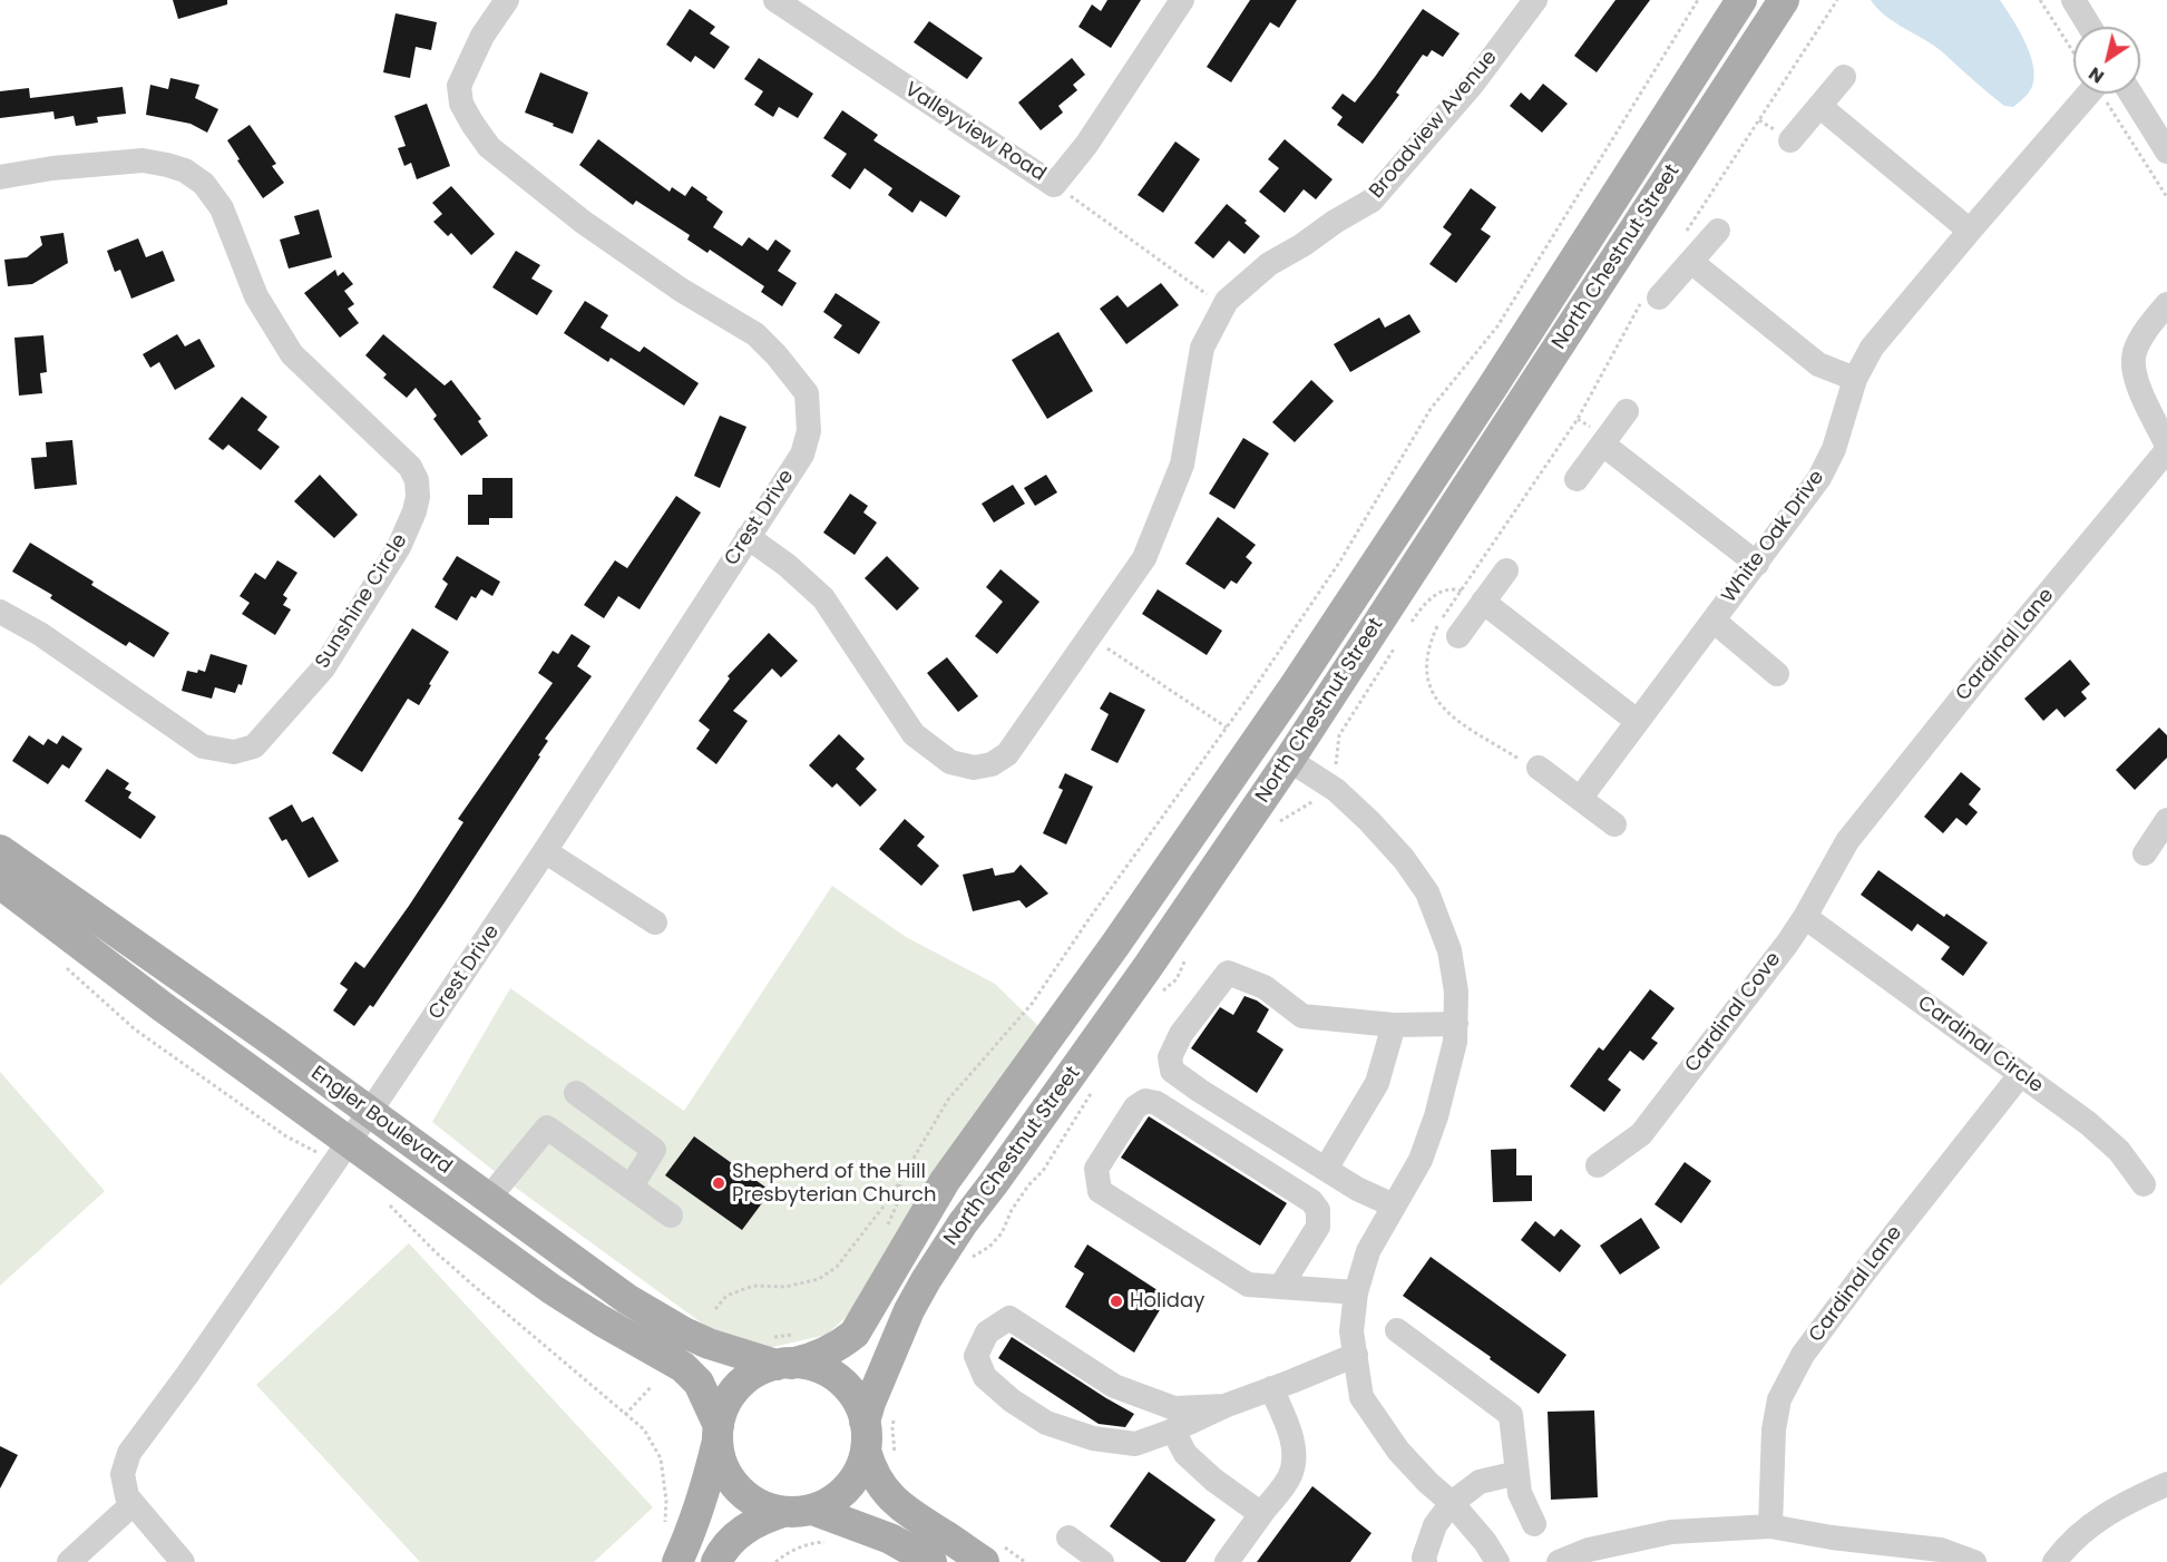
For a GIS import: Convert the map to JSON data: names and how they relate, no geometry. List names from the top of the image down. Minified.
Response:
{"streets":{"main road":["North Chestnut Street","Engler Boulevard"],"street":["Broadview Avenue","Valleyview Road","Crest Drive","White Oak Drive","Sunshine Circle","Cardinal Lane","Cardinal Cove","Cardinal Circle"]},"crossings":[["Broadview Avenue","Crest Drive"],["North Chestnut Street","Engler Boulevard"],["Crest Drive","Engler Boulevard"],["Cardinal Lane","Cardinal Cove"],["Cardinal Lane","Cardinal Circle"],["Cardinal Cove","Cardinal Circle"]],"places":["Shepherd of the Hill Presbyterian Church","Holiday"],"north":"bottom left"}
